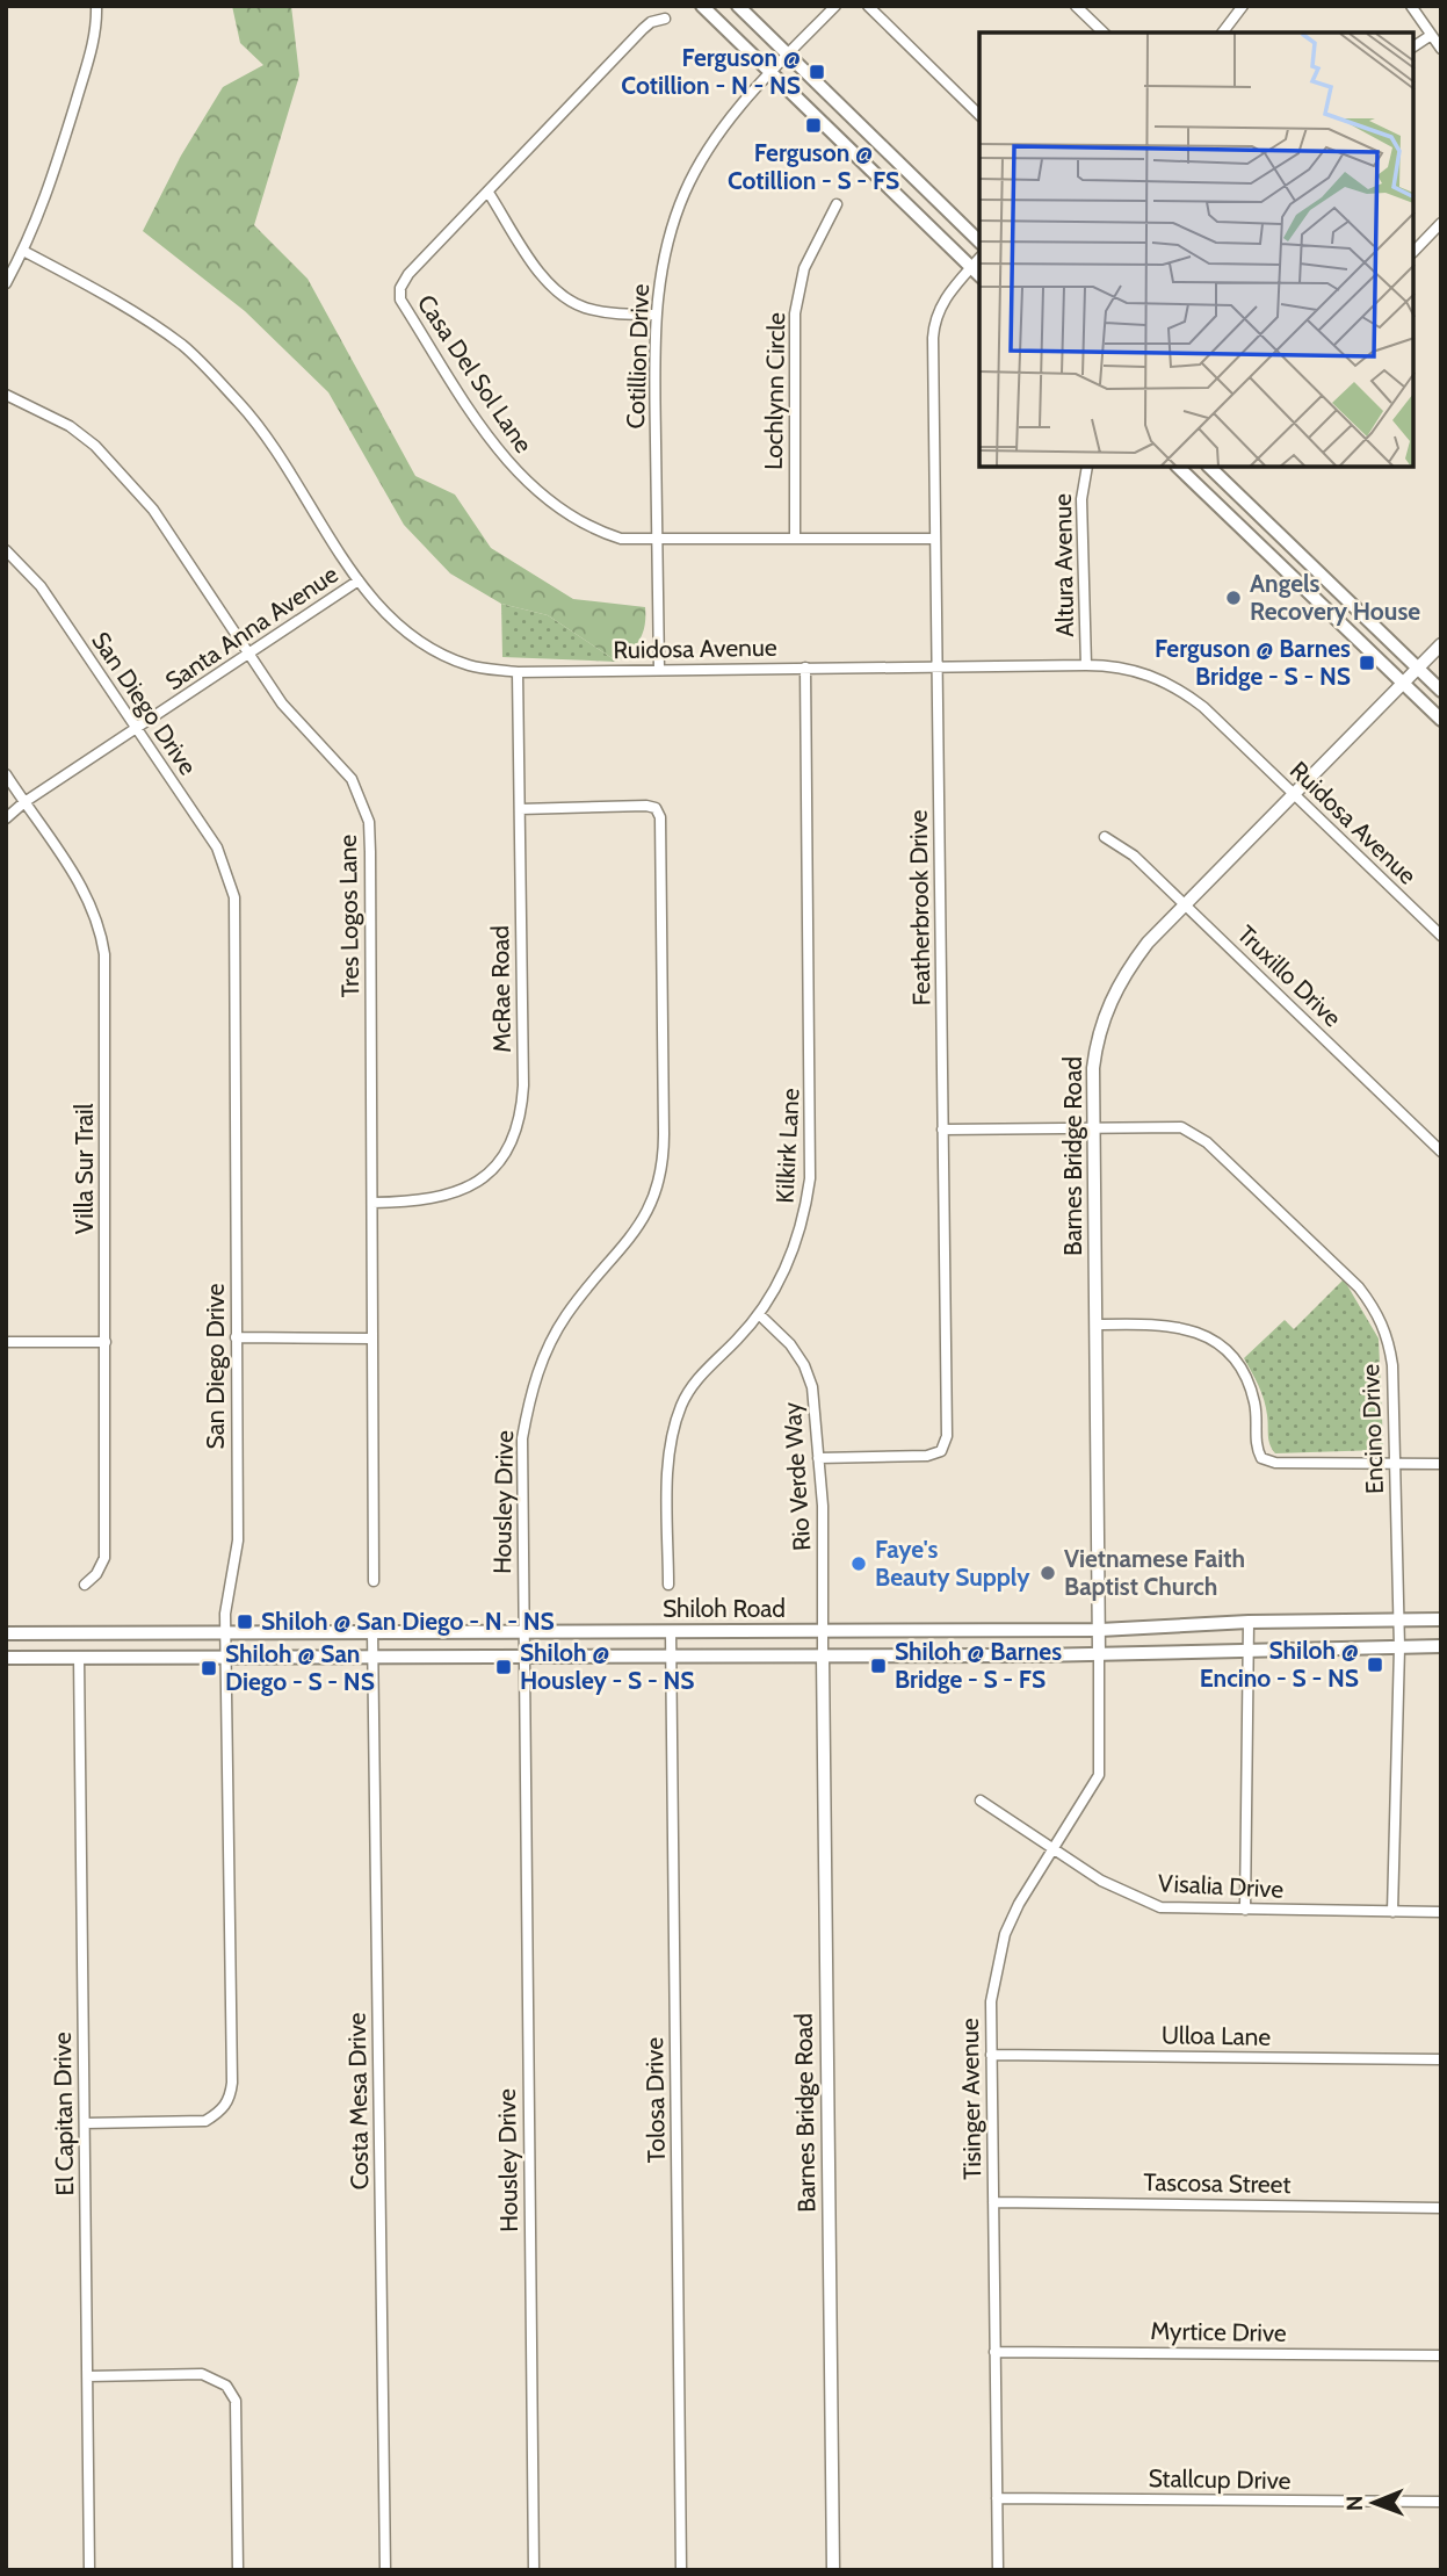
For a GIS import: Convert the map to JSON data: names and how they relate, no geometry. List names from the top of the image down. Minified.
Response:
{"streets":{"main road":["Shiloh Road"],"street":["Cotillion Drive","Casa Del Sol Lane","Lochlynn Circle","Altura Avenue","Santa Anna Avenue","Ruidosa Avenue","San Diego Drive","Featherbrook Drive","Tres Logos Lane","Truxillo Drive","McRae Road","Kilkirk Lane","Barnes Bridge Road","Villa Sur Trail","Encino Drive","Rio Verde Way","Housley Drive","Visalia Drive","Ulloa Lane","Tisinger Avenue","Tolosa Drive","Costa Mesa Drive","El Capitan Drive","Tascosa Street","Myrtice Drive","Stallcup Drive"]},"crossings":[["Cotillion Drive","Casa Del Sol Lane"],["Cotillion Drive","Ruidosa Avenue"],["Casa Del Sol Lane","Lochlynn Circle"],["Casa Del Sol Lane","Featherbrook Drive"],["Altura Avenue","Ruidosa Avenue"],["Santa Anna Avenue","Ruidosa Avenue"],["Santa Anna Avenue","San Diego Drive"],["Santa Anna Avenue","Tres Logos Lane"],["Santa Anna Avenue","Villa Sur Trail"],["Ruidosa Avenue","Featherbrook Drive"],["Ruidosa Avenue","McRae Road"],["Ruidosa Avenue","Kilkirk Lane"],["Ruidosa Avenue","Barnes Bridge Road"],["San Diego Drive","Shiloh Road"],["San Diego Drive","El Capitan Drive"],["Featherbrook Drive","Encino Drive"],["Featherbrook Drive","Rio Verde Way"],["Tres Logos Lane","McRae Road"],["Truxillo Drive","Barnes Bridge Road"],["McRae Road","Housley Drive"],["Kilkirk Lane","Rio Verde Way"],["Barnes Bridge Road","Encino Drive"],["Barnes Bridge Road","Rio Verde Way"],["Barnes Bridge Road","Shiloh Road"],["Barnes Bridge Road","Tisinger Avenue"],["Encino Drive","Shiloh Road"],["Encino Drive","Visalia Drive"],["Rio Verde Way","Shiloh Road"],["Housley Drive","Shiloh Road"],["Shiloh Road","Tisinger Avenue"],["Shiloh Road","Tolosa Drive"],["Shiloh Road","Costa Mesa Drive"],["Shiloh Road","El Capitan Drive"],["Visalia Drive","Tisinger Avenue"],["Ulloa Lane","Tisinger Avenue"],["Tisinger Avenue","Tascosa Street"],["Tisinger Avenue","Myrtice Drive"],["Tisinger Avenue","Stallcup Drive"]],"places":{"transit":["Ferguson @ Cotillion - N - NS","Ferguson @ Cotillion - S - FS","Ferguson @ Barnes Bridge - S - NS","Shiloh @ San Diego - N - NS","Shiloh @ Encino - S - NS","Shiloh @ Barnes Bridge - S - FS","Shiloh @ Housley - S - NS","Shiloh @ San Diego - S - NS"],"other":["Angels Recovery House","Faye's Beauty Supply","Vietnamese Faith Baptist Church"]},"north":"left"}
